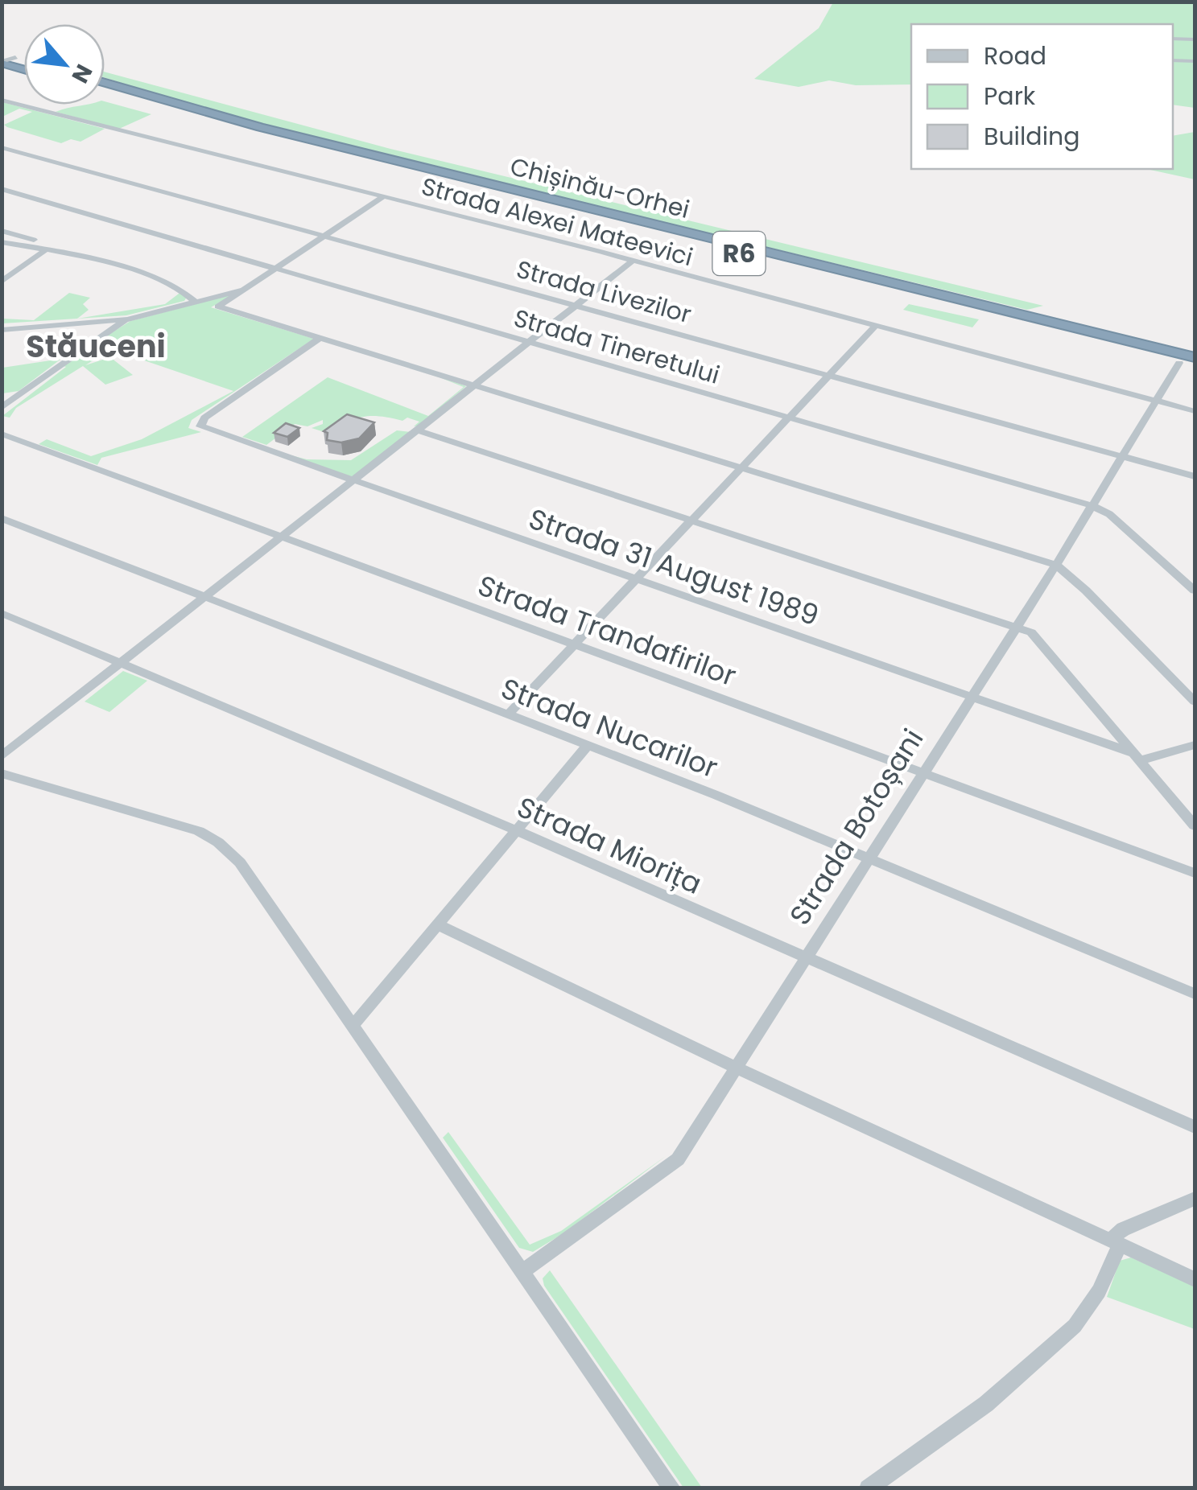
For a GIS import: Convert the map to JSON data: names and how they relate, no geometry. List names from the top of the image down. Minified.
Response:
{"streets":{"highway":["Chișinău-Orhei","R6"],"street":["Strada Alexei Mateevici","Strada Livezilor","Strada Tineretului","Strada 31 August 1989","Strada Trandafirilor","Strada Nucarilor","Strada Botoșani","Strada Miorița"]},"crossings":[["Chișinău-Orhei","Strada Botoșani"],["Strada Alexei Mateevici","Strada Botoșani"],["Strada Livezilor","Strada Botoșani"],["Strada Tineretului","Strada Botoșani"],["Strada 31 August 1989","Strada Botoșani"],["Strada Trandafirilor","Strada Botoșani"],["Strada Nucarilor","Strada Botoșani"],["Strada Botoșani","Strada Miorița"]],"districts":["Stăuceni"],"legend":["Road","Park","Building"],"north":"bottom right"}
